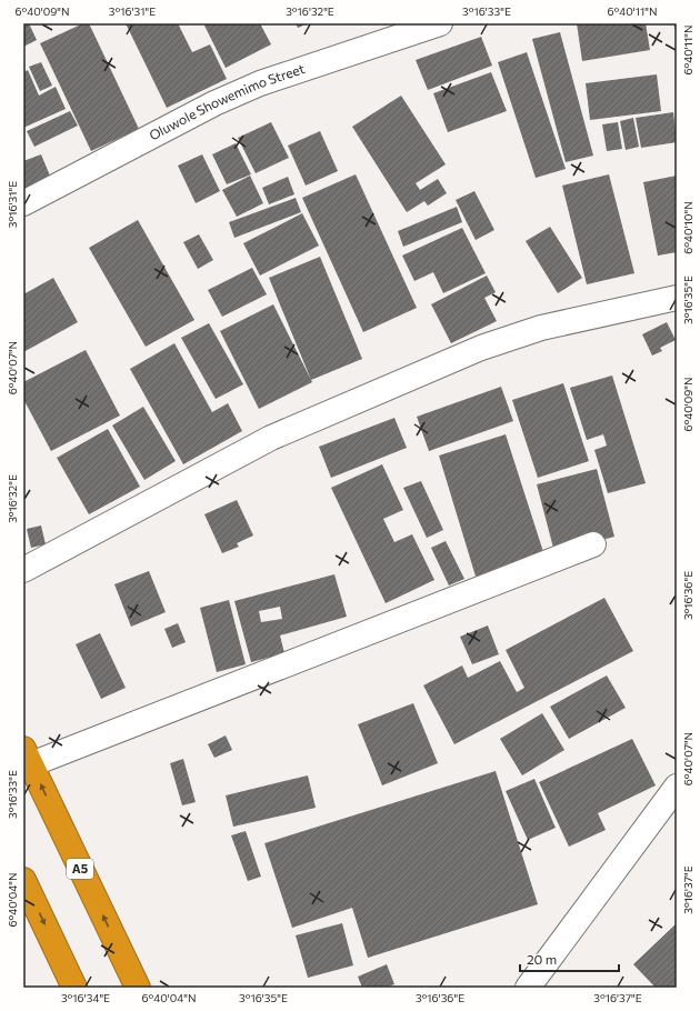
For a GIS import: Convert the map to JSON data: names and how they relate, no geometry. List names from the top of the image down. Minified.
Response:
{"streets":{"highway":["A5"],"street":["Oluwole Showemimo Street"]},"scale_bar":"20 m","coordinates":["6°40'09\"N","3°16'31\"E","3°16'32\"E","3°16'33\"E","6°40'11\"N","6°40'10\"N","3°16'35\"E","6°40'07\"N","3°16'36\"E","3°16'37\"E","6°40'04\"N","3°16'34\"E"]}
